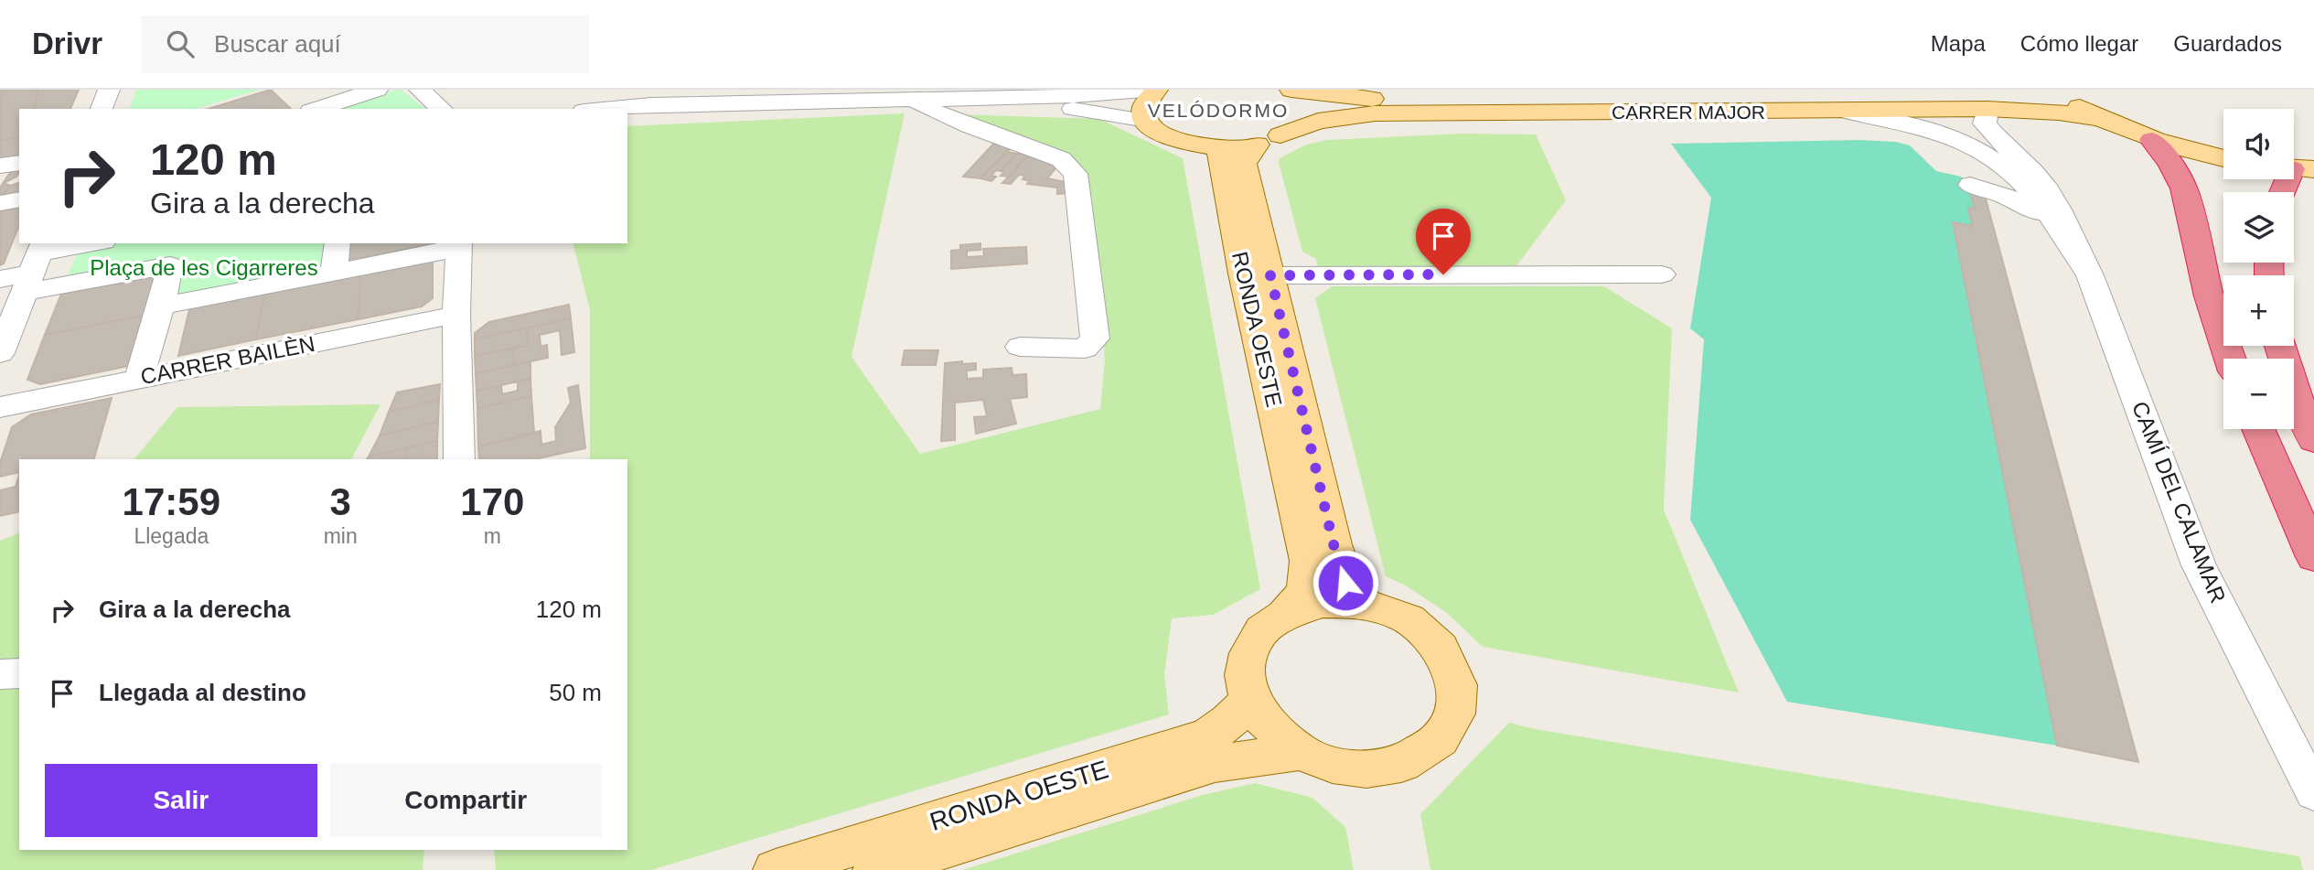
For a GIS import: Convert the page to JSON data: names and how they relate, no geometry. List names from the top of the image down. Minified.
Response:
{"streets":{"main road":["CARRER MAJOR","RONDA OESTE"],"street":["CARRER BAILÈN","CAMÍ DEL CALAMAR"]},"crossings":[["CARRER MAJOR","RONDA OESTE"]],"districts":["VELÓDORMO"],"parks":["Plaça de les Cigarreres"],"page":{"header":"Drivr","search":"Buscar aquí","nav":["Mapa","Cómo llegar","Guardados"],"map_buttons":["+","−"],"turn":["120 m","Gira a la derecha"],"eta":["17:59","Llegada","3","min","170","m"],"list":[{"name":"Gira a la derecha","value":"120 m"},{"name":"Llegada al destino","value":"50 m"}],"buttons":["Salir","Compartir"]}}
